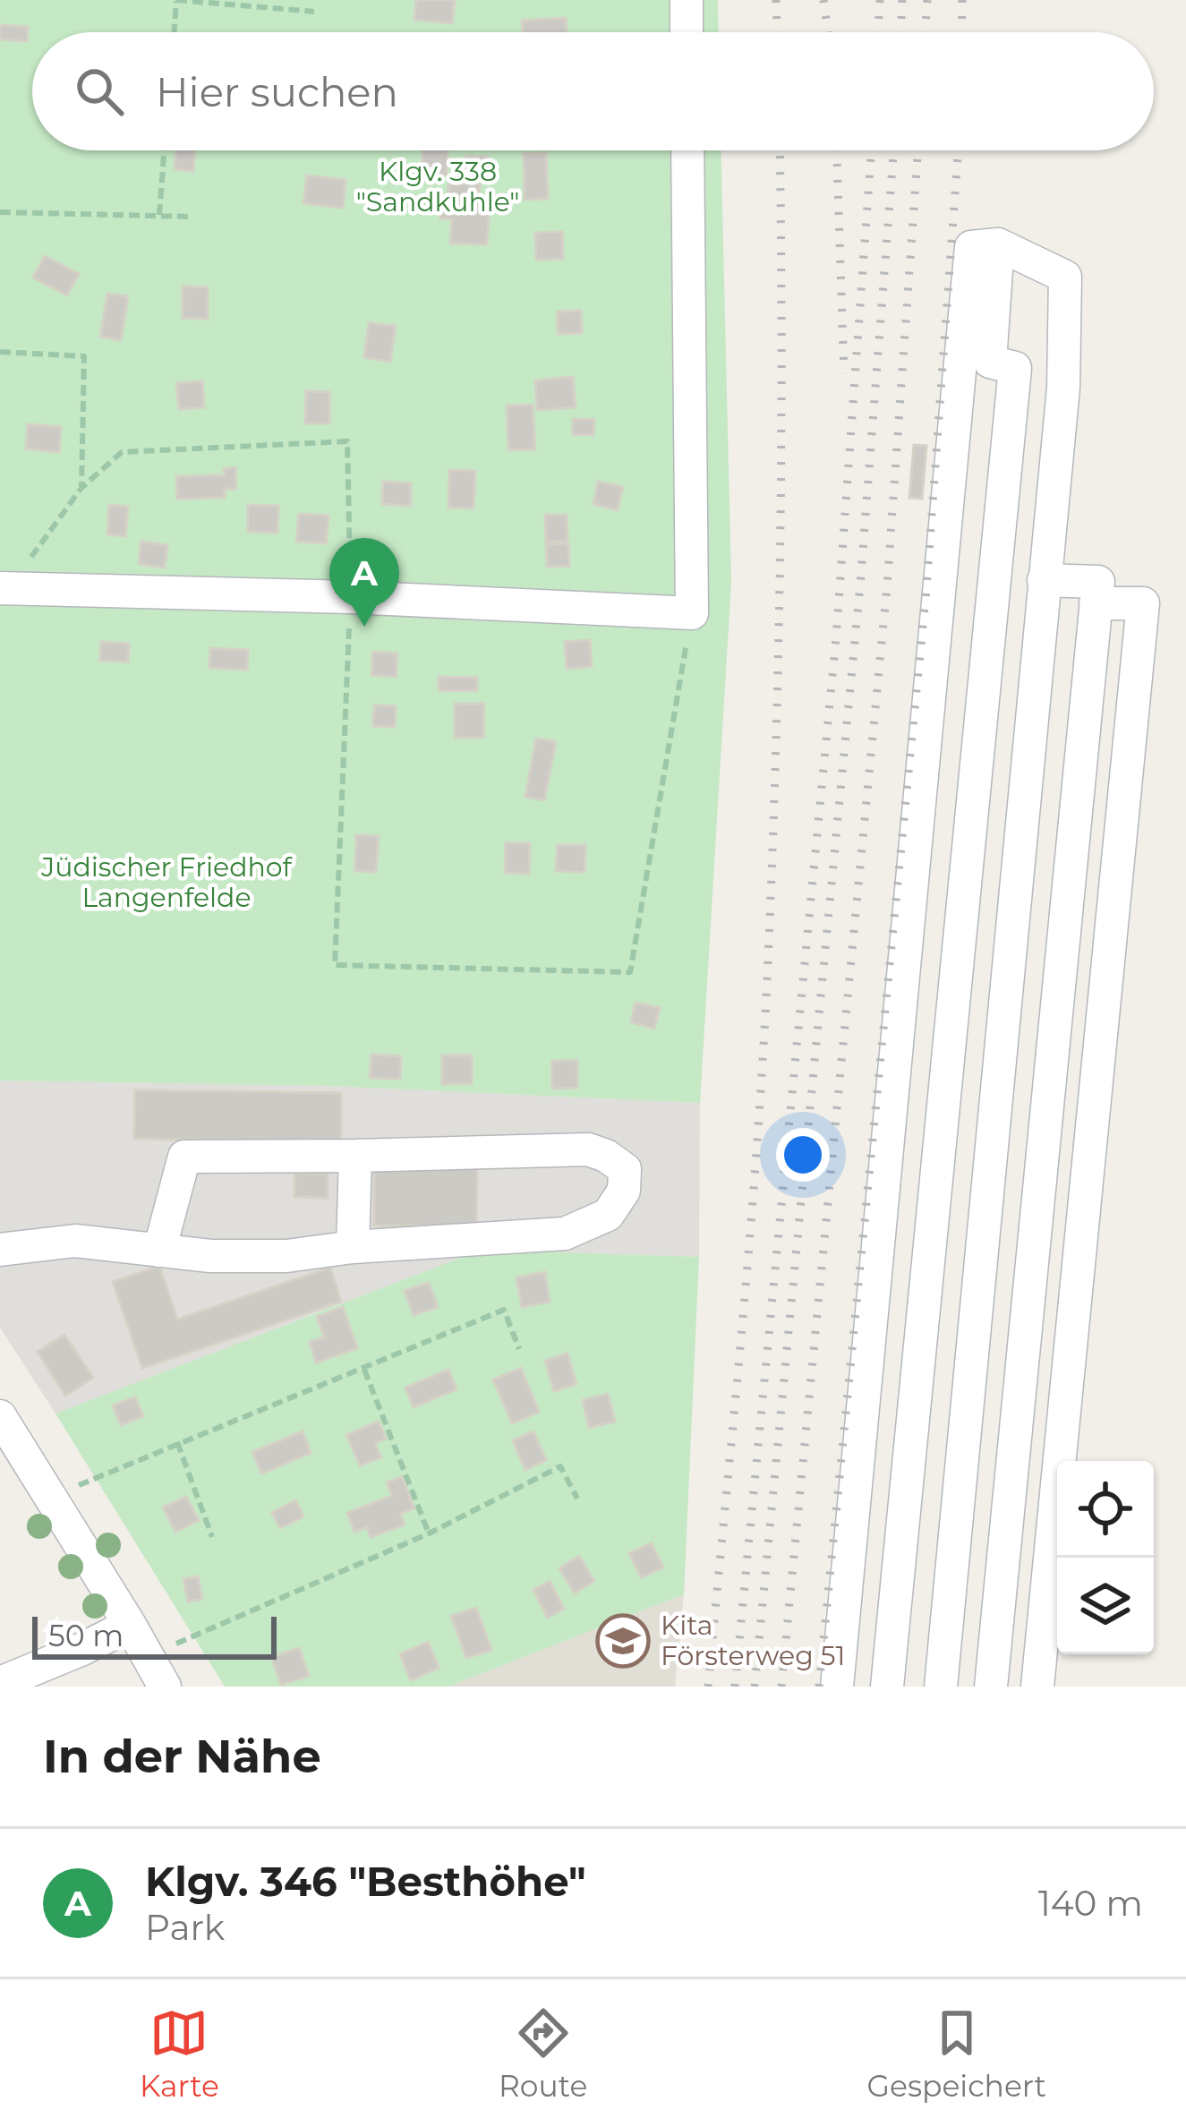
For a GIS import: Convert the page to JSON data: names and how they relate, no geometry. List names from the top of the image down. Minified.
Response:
{"parks":["Klgv. 338 \"Sandkuhle\"","Jüdischer Friedhof Langenfelde"],"places":{"school or university":["Kita Försterweg 51"]},"scale_bar":"50 m","page":{"search":"Hier suchen","pins":"A","scale":"50 m","heading":"In der Nähe","list":[{"mark":"A","name":"Klgv. 346 \"Besthöhe\"","note":"Park","value":"140 m"}],"nav":["Karte","Route","Gespeichert"]}}
